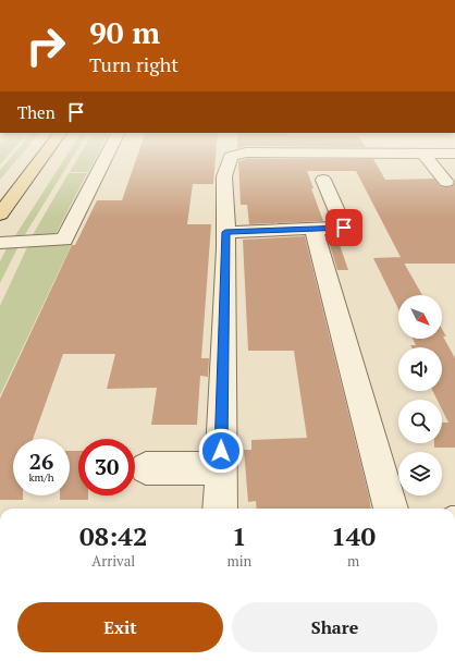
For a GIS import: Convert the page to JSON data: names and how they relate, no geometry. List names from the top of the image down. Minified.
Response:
{"north":"bottom right","page":{"turn":["90 m","Turn right"],"then":"Then","speed":"26 km/h","limit":"30","eta":["08:42","Arrival","1","min","140","m"],"buttons":["Exit","Share"]}}
